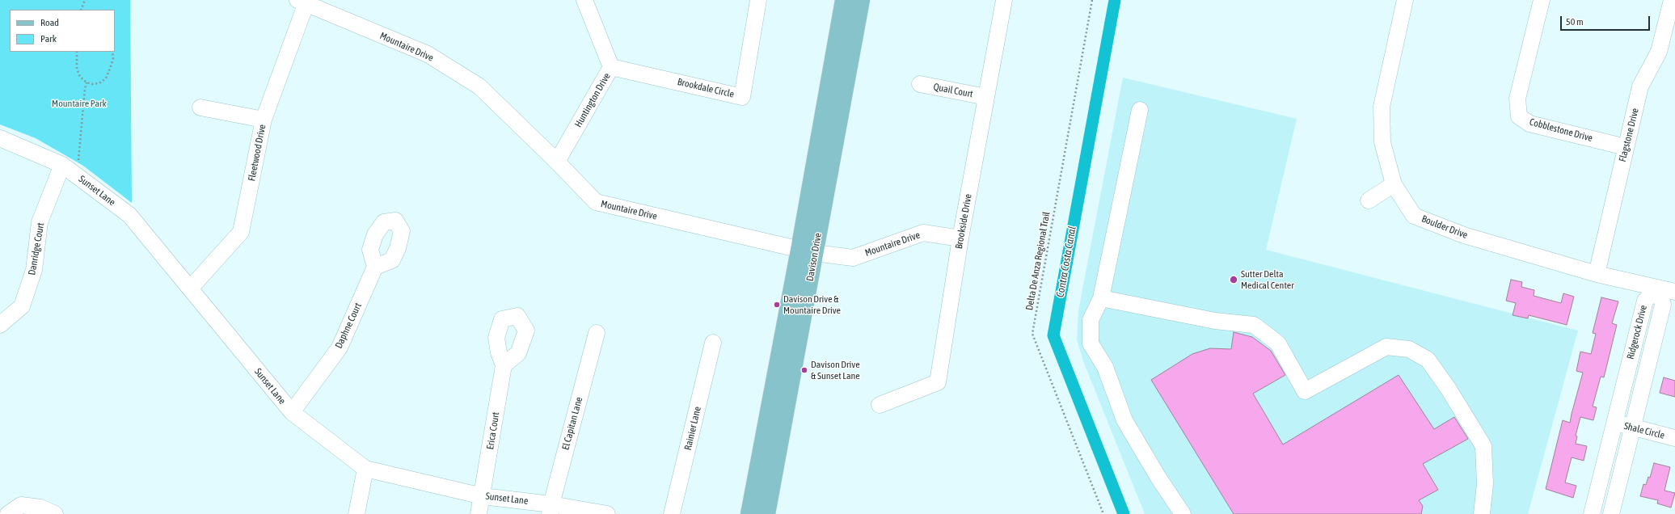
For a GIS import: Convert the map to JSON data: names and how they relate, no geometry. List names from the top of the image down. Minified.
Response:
{"streets":{"main road":["Davison Drive"],"street":["Mountaire Drive","Brookdale Circle","Quail Court","Huntington Drive","Cobblestone Drive","Flagstone Drive","Fleetwood Drive","Sunset Lane","Brookside Drive","Boulder Drive","Danridge Court","Daphne Court","Ridgerock Drive","El Capitan Lane","Rainier Lane","Erica Court","Shale Circle"],"path":["Delta De Anza Regional Trail"]},"crossings":[["Mountaire Drive","Huntington Drive"],["Mountaire Drive","Fleetwood Drive"],["Mountaire Drive","Brookside Drive"],["Mountaire Drive","Davison Drive"],["Brookdale Circle","Huntington Drive"],["Quail Court","Brookside Drive"],["Cobblestone Drive","Flagstone Drive"],["Flagstone Drive","Boulder Drive"],["Fleetwood Drive","Sunset Lane"],["Sunset Lane","Danridge Court"],["Sunset Lane","Daphne Court"],["Sunset Lane","El Capitan Lane"],["Sunset Lane","Erica Court"],["Boulder Drive","Ridgerock Drive"],["Ridgerock Drive","Shale Circle"]],"water":["Contra Costa Canal"],"parks":["Mountaire Park"],"places":["Sutter Delta Medical Center","Davison Drive & Mountaire Drive","Davison Drive & Sunset Lane"],"legend":["Road","Park"],"scale_bar":"50 m"}
